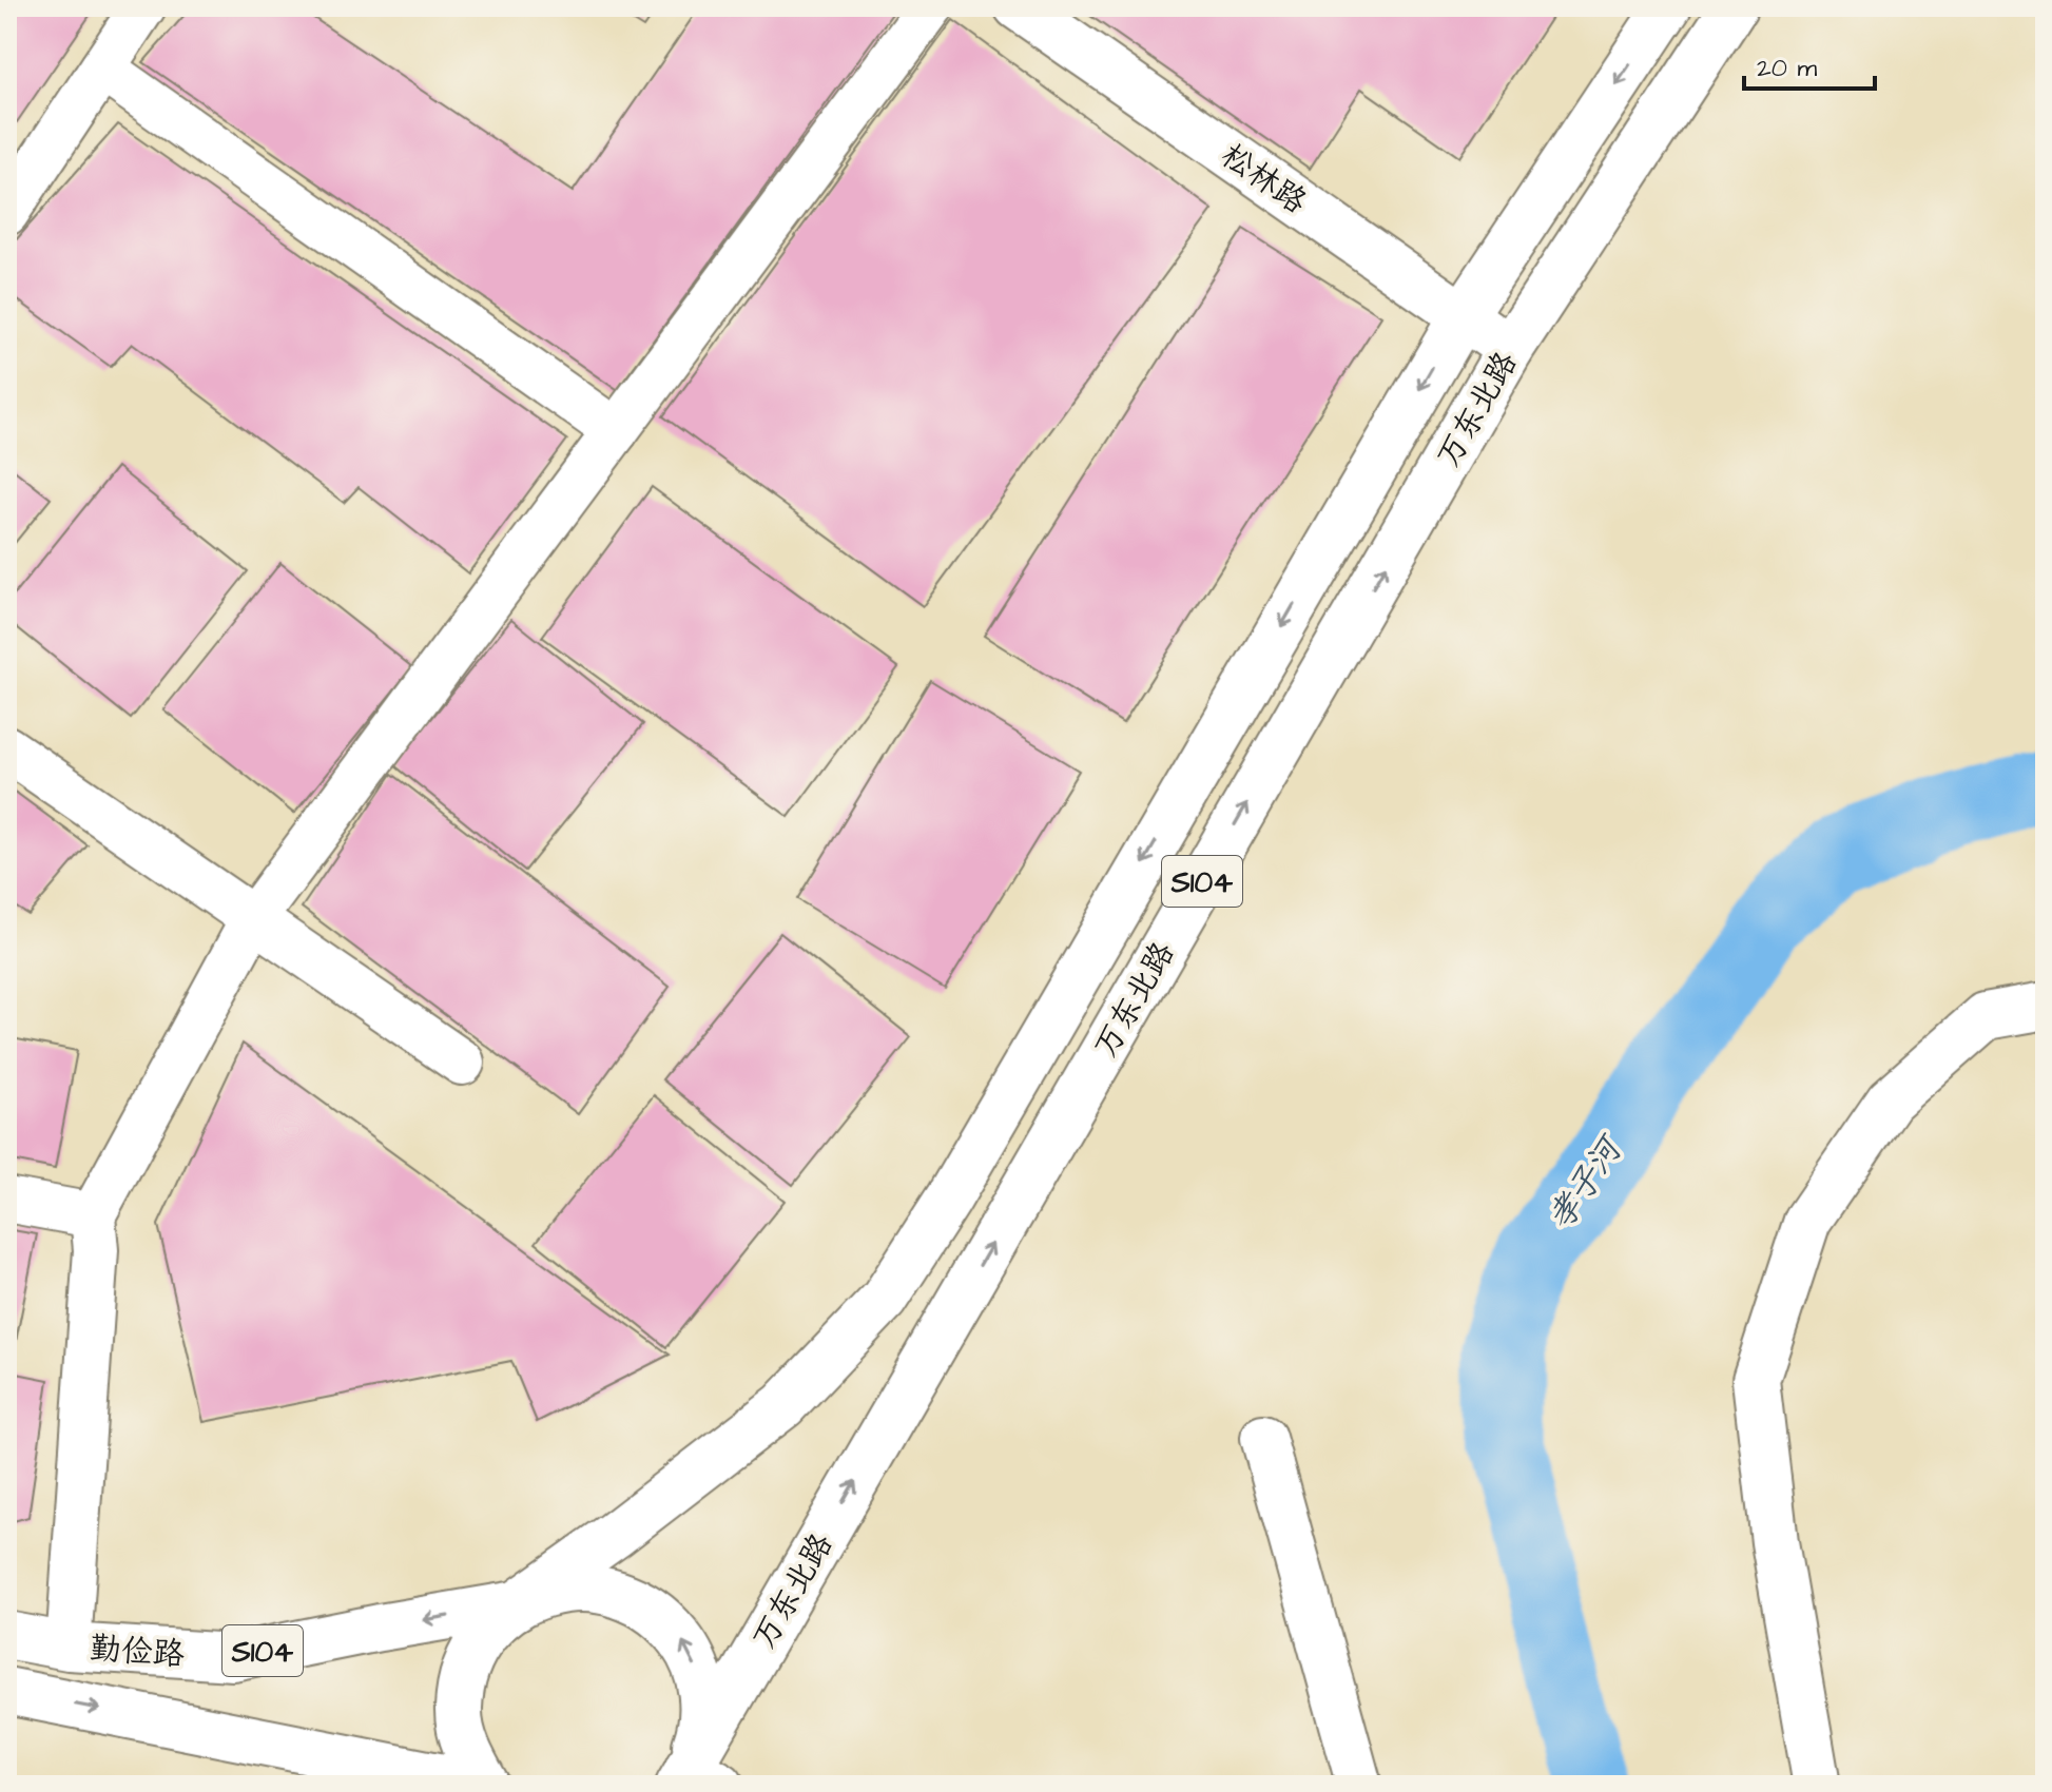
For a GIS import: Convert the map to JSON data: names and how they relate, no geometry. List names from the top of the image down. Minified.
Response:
{"streets":{"main road":["松林路","万东北路","S104","勤俭路"]},"crossings":[["松林路","万东北路"],["万东北路","勤俭路"]],"water":["孝子河"],"scale_bar":"20 m"}
